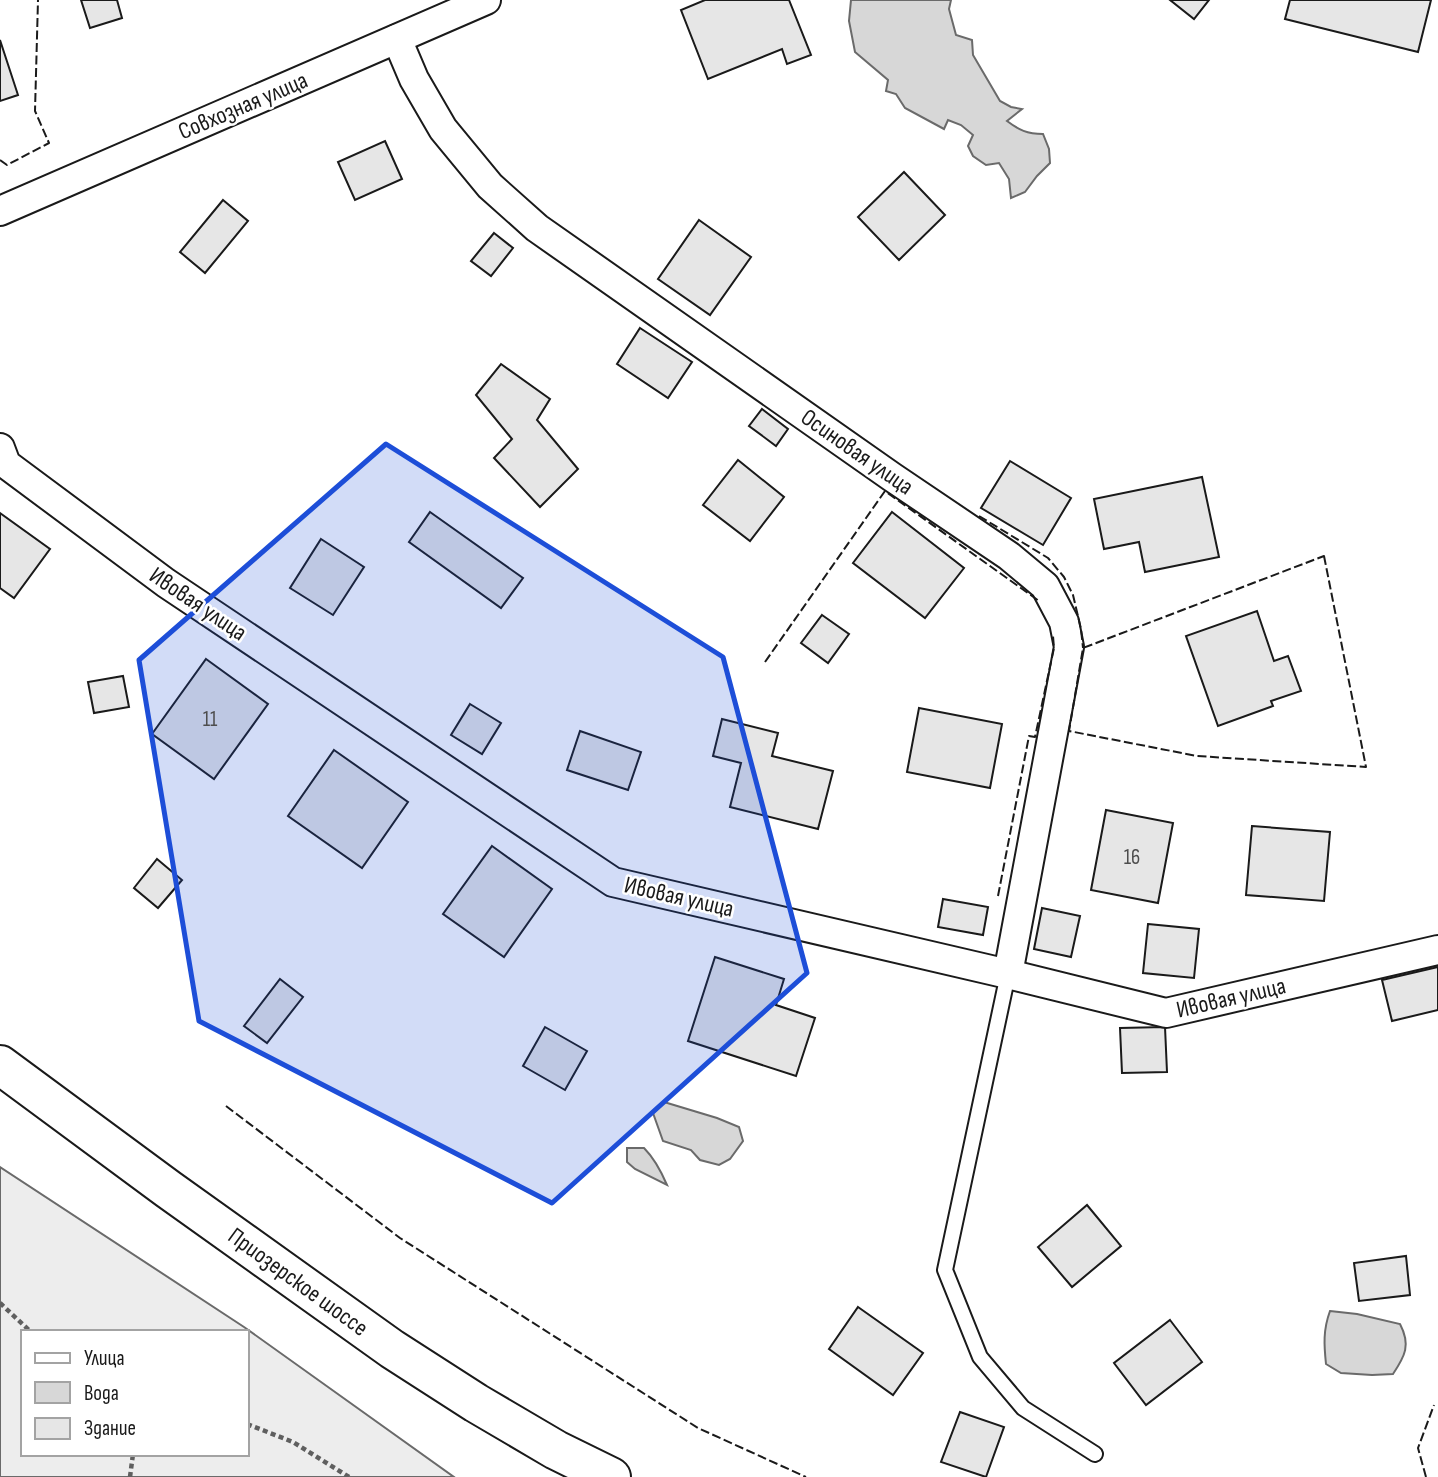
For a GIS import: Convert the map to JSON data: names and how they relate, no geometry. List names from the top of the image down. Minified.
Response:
{"streets":{"main road":["Приозерское шоссе"],"street":["Совхозная улица","Осиновая улица","Ивовая улица"]},"crossings":[["Совхозная улица","Осиновая улица"],["Осиновая улица","Ивовая улица"]],"house_numbers":["11","16"],"legend":["Улица","Вода","Здание"]}
